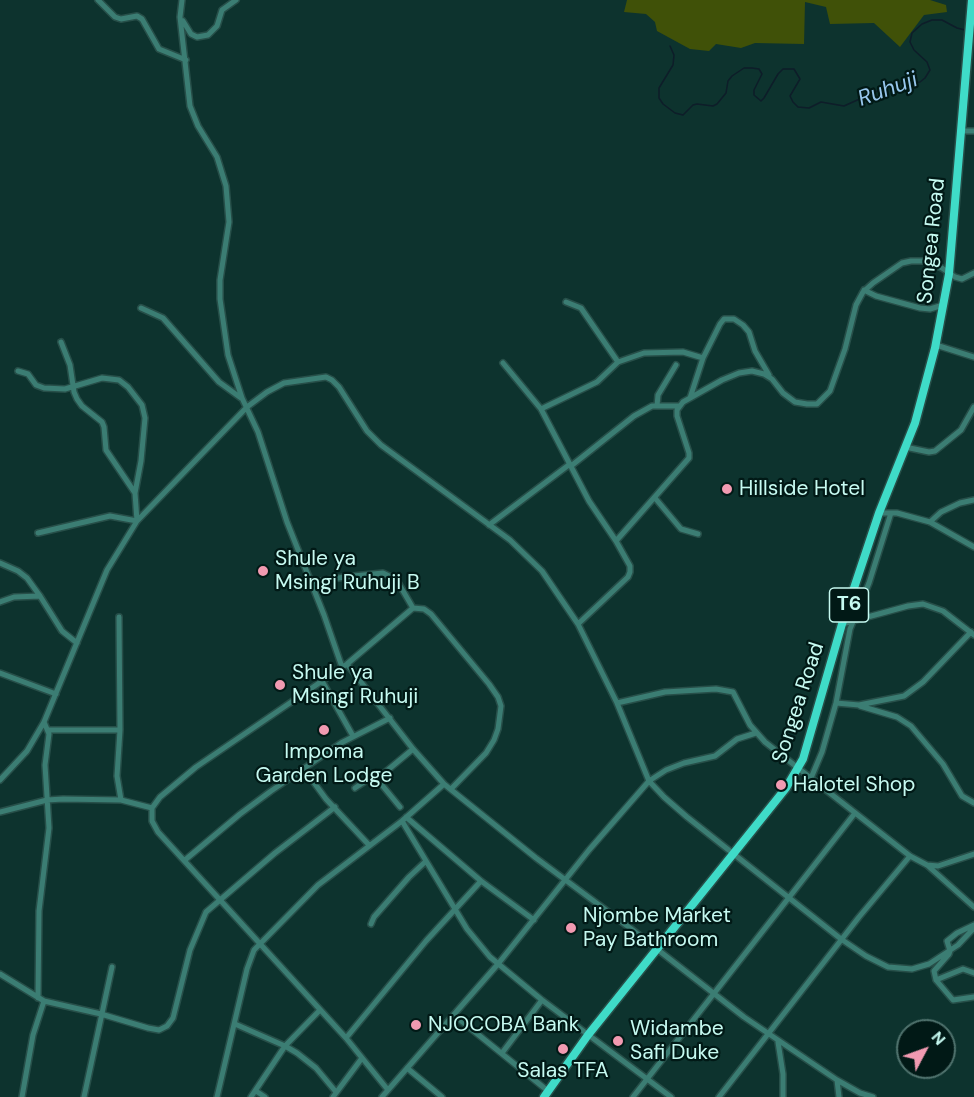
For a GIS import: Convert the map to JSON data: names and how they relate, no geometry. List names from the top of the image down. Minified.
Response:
{"streets":{"highway":["Songea Road","T6"]},"water":["Ruhuji"],"places":["Hillside Hotel","Shule ya Msingi Ruhuji B","Shule ya Msingi Ruhuji","Impoma Garden Lodge","Halotel Shop","Njombe Market Pay Bathroom","NJOCOBA Bank","Widambe Safi Duke","Salas TFA"],"north":"top right"}
